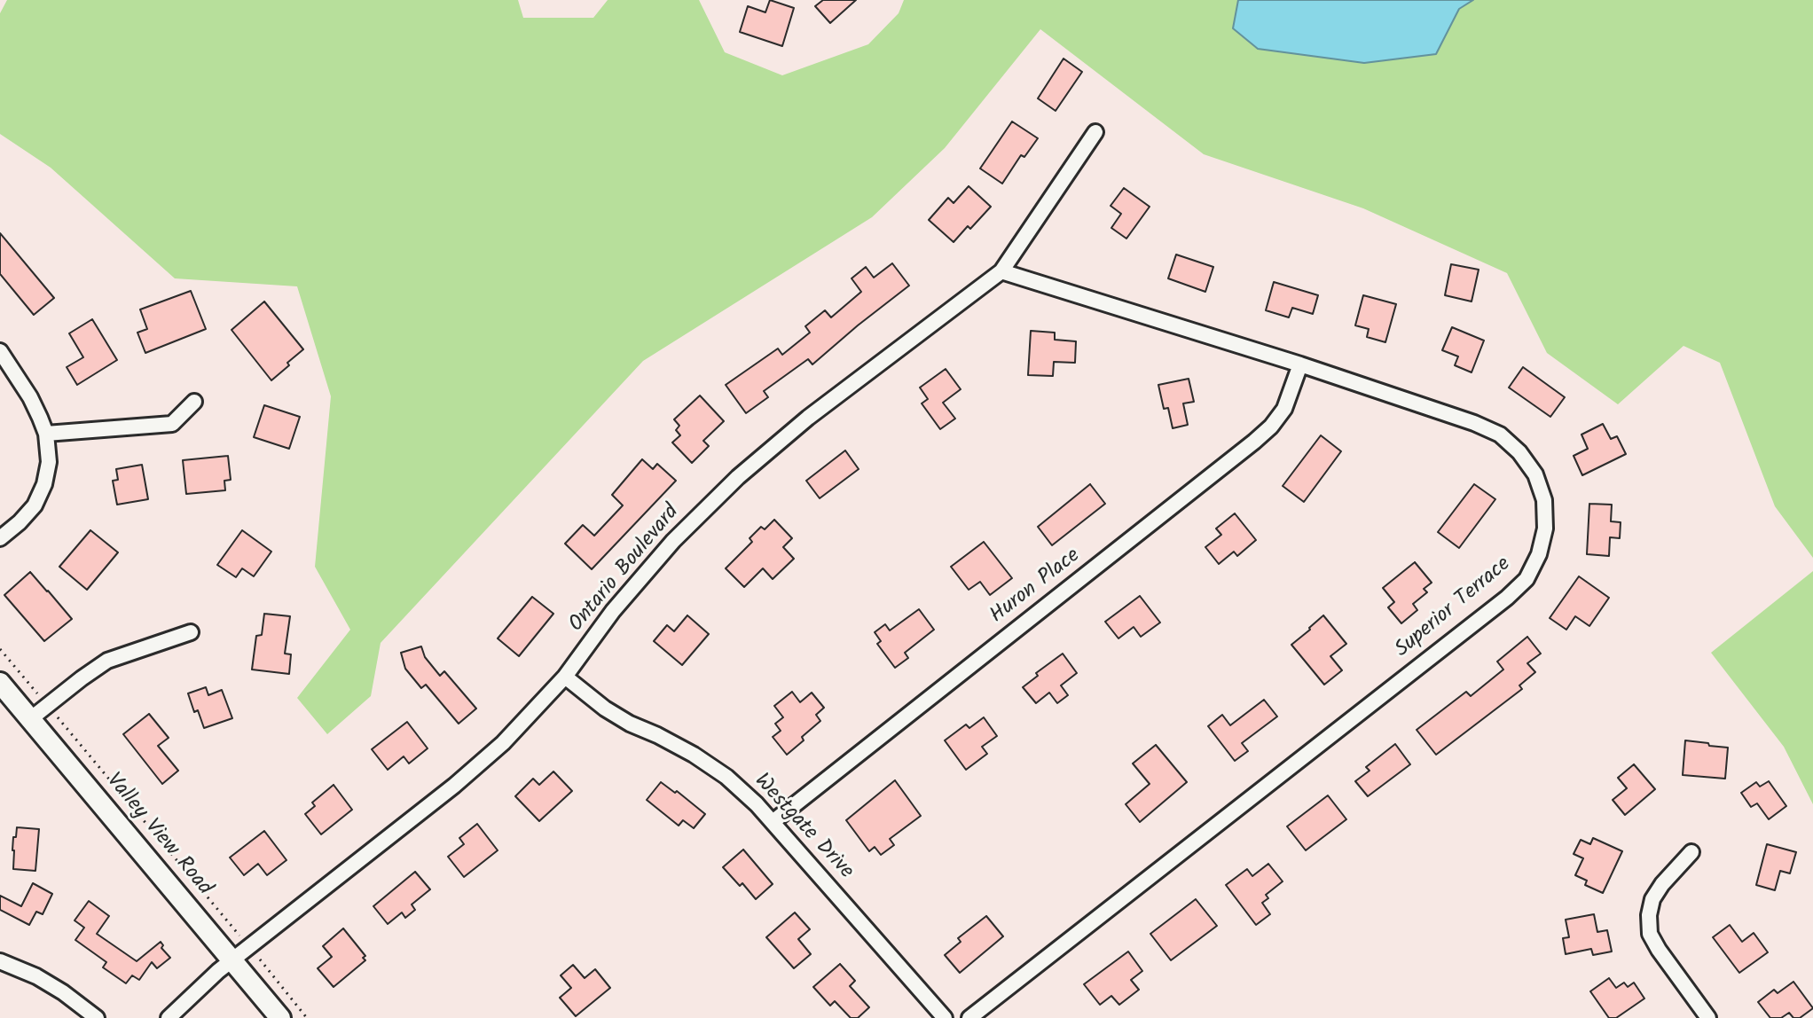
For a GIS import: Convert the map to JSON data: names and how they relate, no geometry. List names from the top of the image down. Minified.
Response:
{"streets":{"main road":["Valley View Road"],"street":["Ontario Boulevard","Huron Place","Superior Terrace","Westgate Drive"]},"crossings":[["Ontario Boulevard","Superior Terrace"],["Ontario Boulevard","Westgate Drive"],["Ontario Boulevard","Valley View Road"],["Huron Place","Superior Terrace"],["Huron Place","Westgate Drive"]]}
